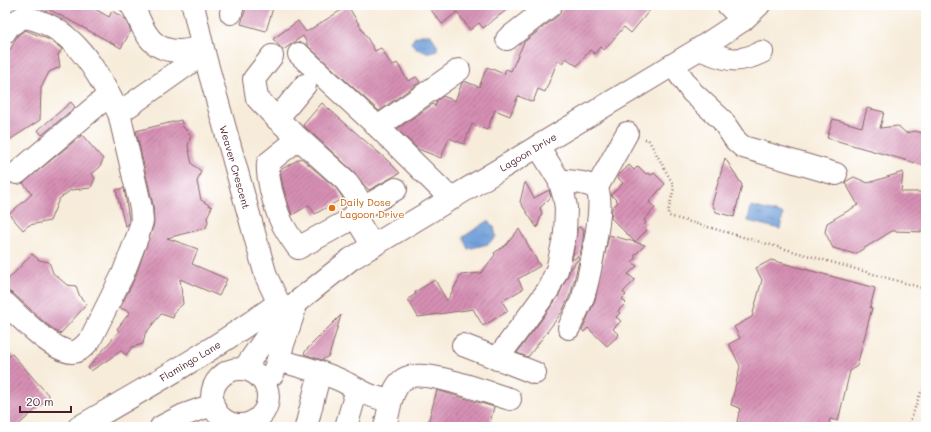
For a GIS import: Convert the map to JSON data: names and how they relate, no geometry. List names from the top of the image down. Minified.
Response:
{"streets":{"street":["Lagoon Drive","Weaver Crescent","Flamingo Lane"]},"crossings":[["Lagoon Drive","Weaver Crescent"],["Lagoon Drive","Flamingo Lane"],["Weaver Crescent","Flamingo Lane"]],"places":["Daily Dose Lagoon Drive"],"scale_bar":"20 m"}
